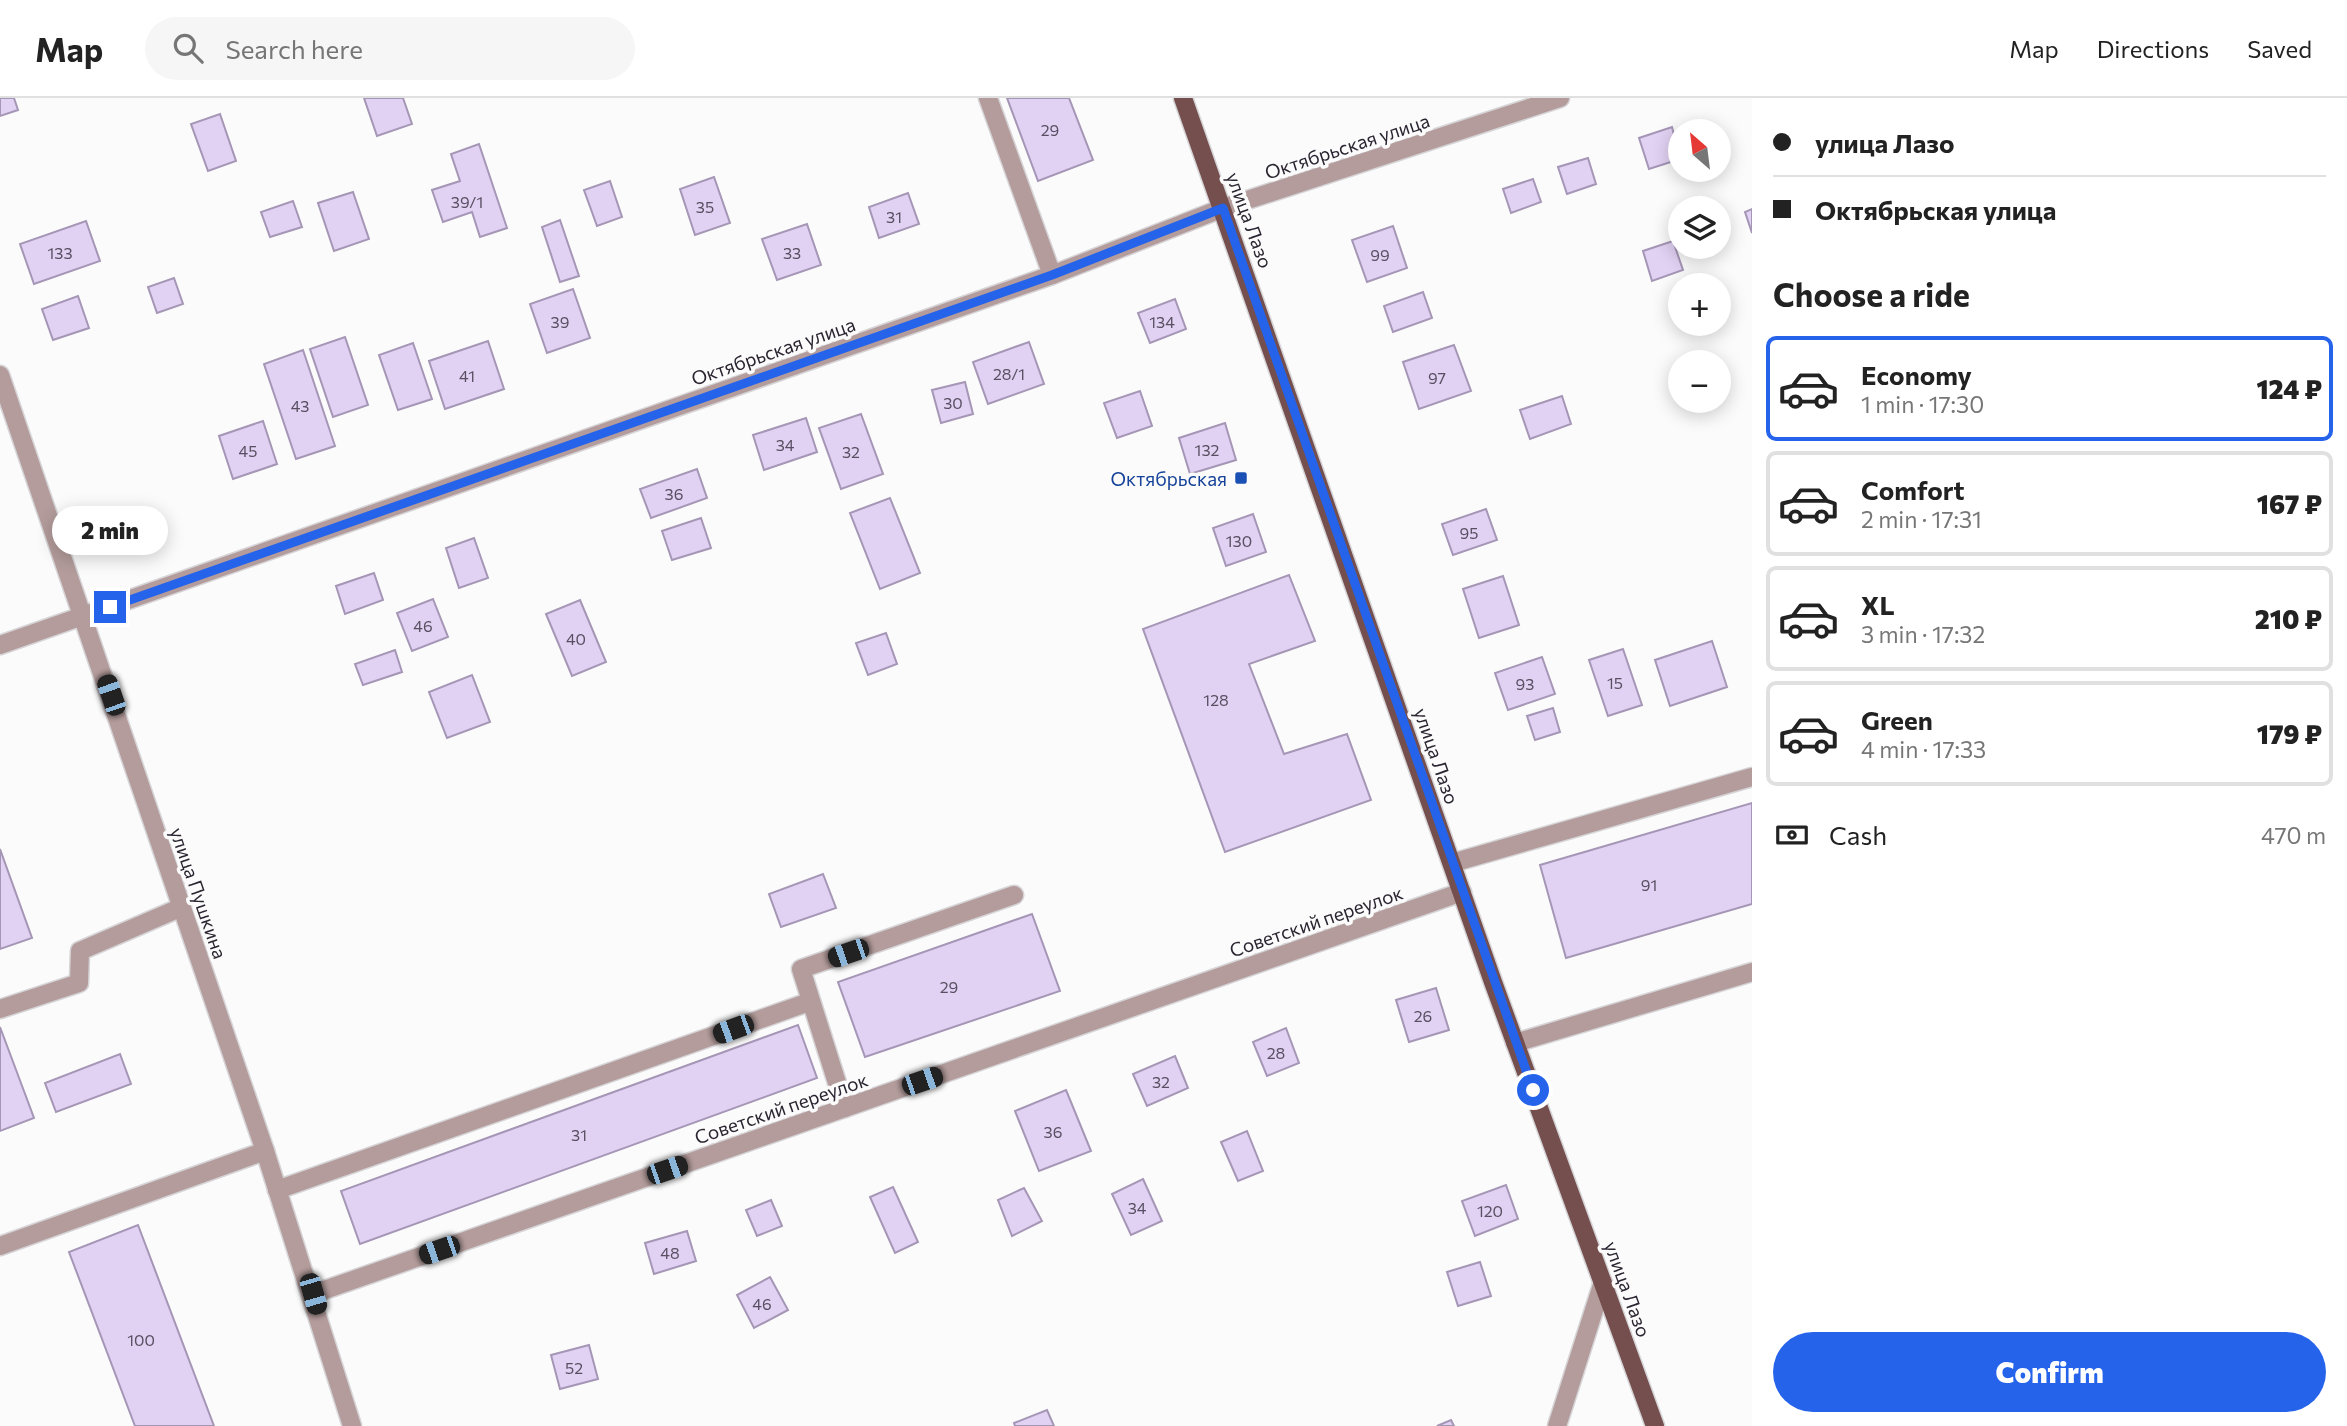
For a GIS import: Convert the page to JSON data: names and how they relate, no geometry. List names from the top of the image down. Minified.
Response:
{"streets":{"main road":["улица Лазо"],"street":["Октябрьская улица","улица Пушкина","Советский переулок"]},"crossings":[["Октябрьская улица","улица Лазо"],["Октябрьская улица","улица Пушкина"],["улица Лазо","Советский переулок"],["улица Пушкина","Советский переулок"]],"places":{"transit":["Октябрьская"]},"house_numbers":["29","39/1","35","31","133","33","99","39","134","28/1","41","97","30","43","34","132","45","32","36","95","130","46","40","15","93","128","91","29","26","28","32","36","31","34","120","48","46","100","52"],"north":"top left","page":{"header":"Map","search":"Search here","nav":["Map","Directions","Saved"],"banner":["улица Лазо","Октябрьская улица"],"map_buttons":["+","−"],"heading":"Choose a ride","list":[{"name":"Economy","note":"1 min · 17:30","value":"124 ₽"},{"name":"Comfort","note":"2 min · 17:31","value":"167 ₽"},{"name":"XL","note":"3 min · 17:32","value":"210 ₽"},{"name":"Green","note":"4 min · 17:33","value":"179 ₽"}],"bubble":"2 min","pay":["Cash","470 m"],"buttons":"Confirm"}}
